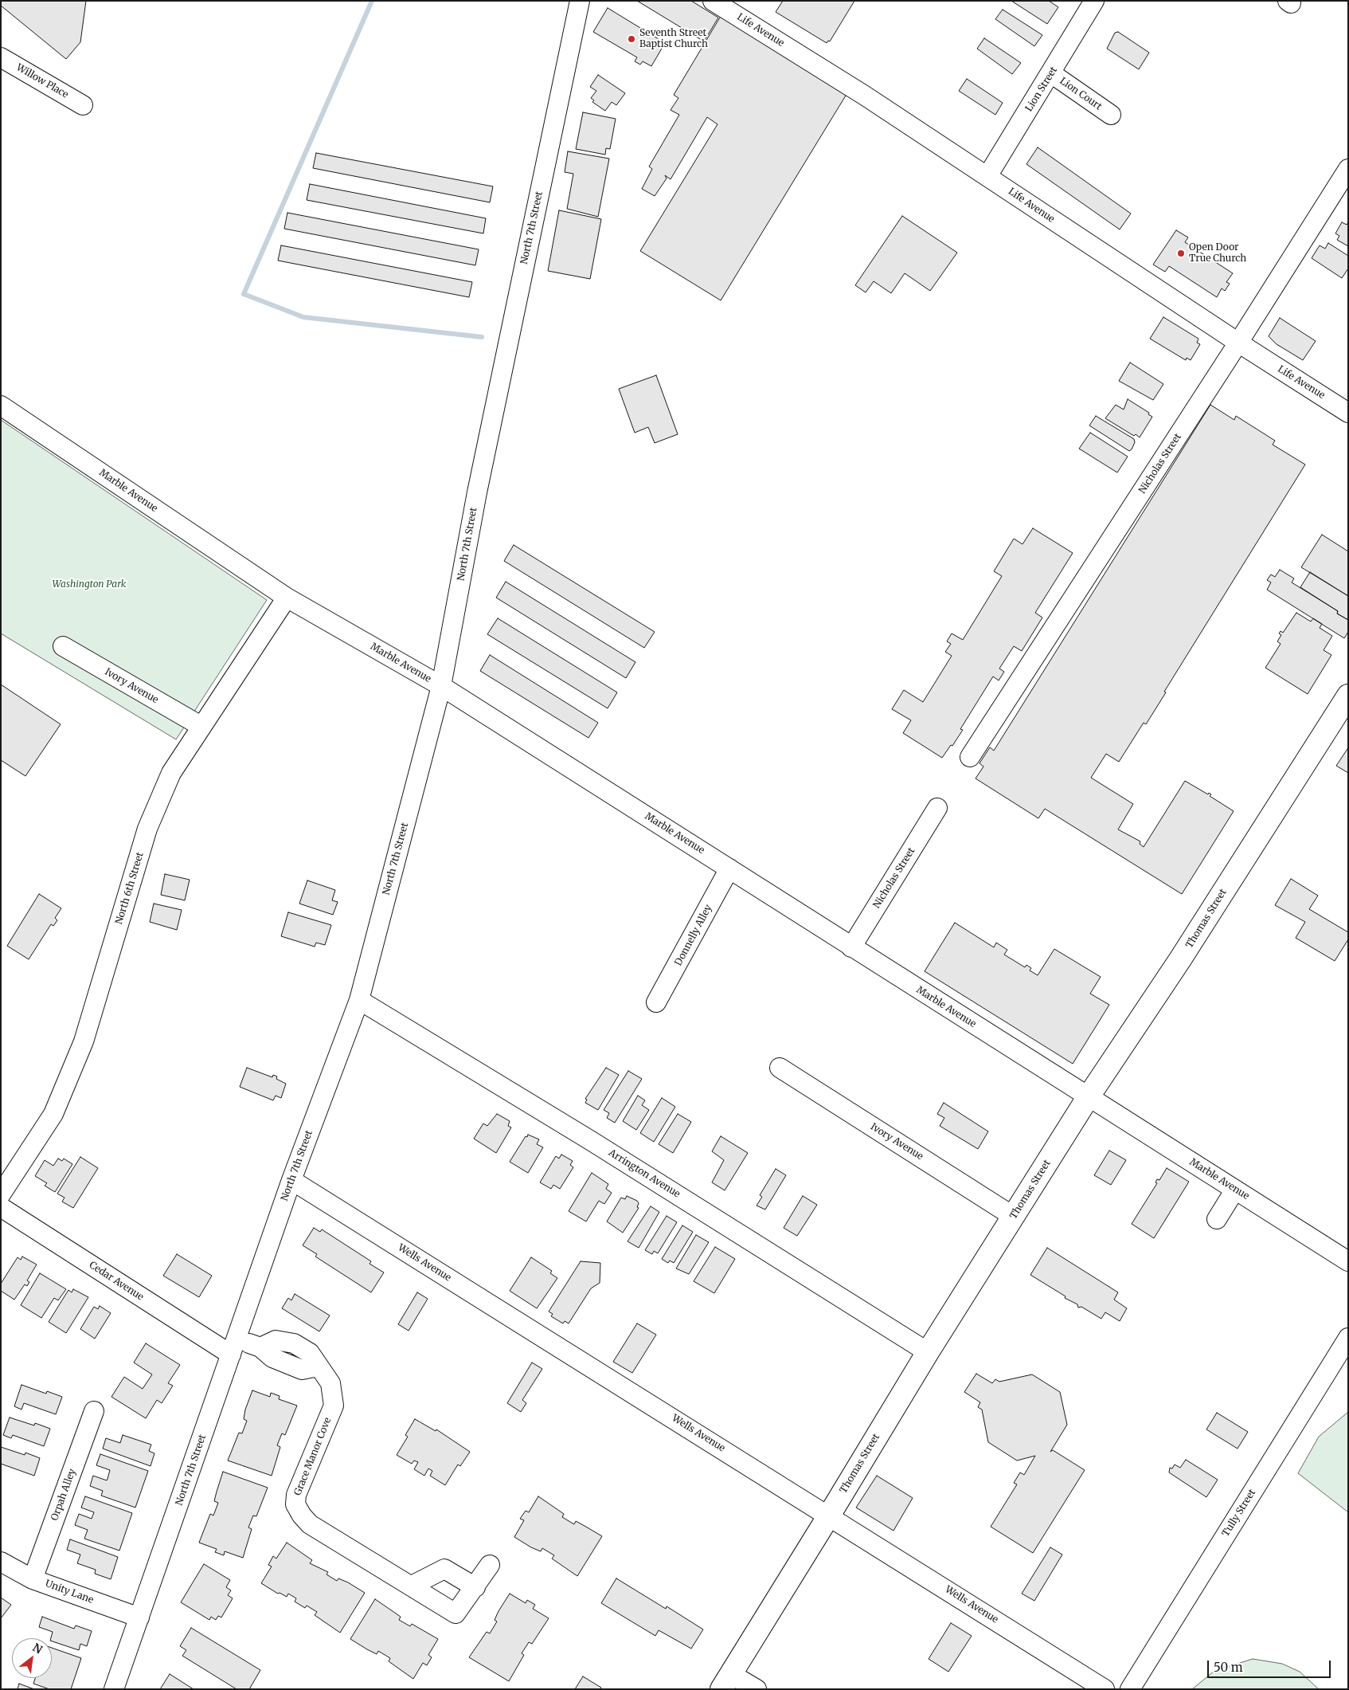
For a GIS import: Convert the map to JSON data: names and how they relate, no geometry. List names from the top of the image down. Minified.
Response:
{"streets":{"main road":["Thomas Street"],"street":["Life Avenue","Willow Place","Lion Street","Lion Court","North 7th Street","Nicholas Street","Marble Avenue","Ivory Avenue","North 6th Street","Donnelly Alley","Arrington Avenue","Wells Avenue","Cedar Avenue","Grace Manor Cove","Orpah Alley","Tully Street","Unity Lane"]},"crossings":[["Life Avenue","Lion Street"],["Life Avenue","Nicholas Street"],["Lion Street","Lion Court"],["North 7th Street","Marble Avenue"],["North 7th Street","Arrington Avenue"],["North 7th Street","Wells Avenue"],["North 7th Street","Cedar Avenue"],["North 7th Street","Grace Manor Cove"],["North 7th Street","Unity Lane"],["Nicholas Street","Marble Avenue"],["Marble Avenue","North 6th Street"],["Marble Avenue","Thomas Street"],["Marble Avenue","Donnelly Alley"],["Ivory Avenue","North 6th Street"],["Ivory Avenue","Thomas Street"],["Thomas Street","Arrington Avenue"],["Thomas Street","Wells Avenue"],["Cedar Avenue","Grace Manor Cove"],["Orpah Alley","Unity Lane"]],"parks":["Washington Park"],"places":["Seventh Street Baptist Church","Open Door True Church"],"scale_bar":"50 m","north":"top right"}
